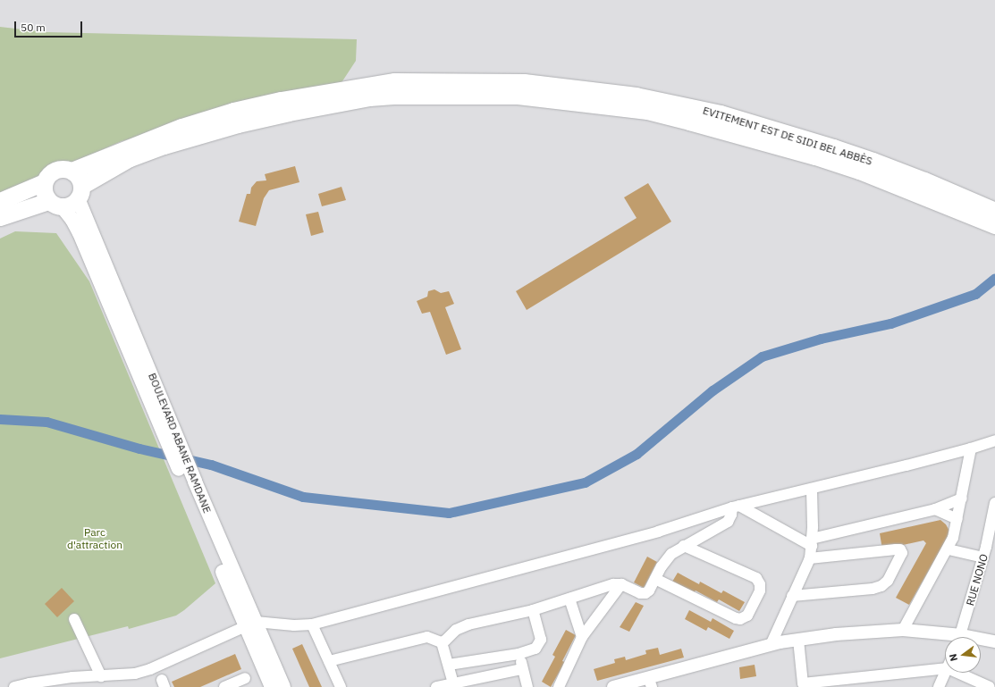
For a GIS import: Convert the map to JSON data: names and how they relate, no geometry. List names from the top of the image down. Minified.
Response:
{"streets":{"highway":["EVITEMENT EST DE SIDI BEL ABBÈS"],"main road":["BOULEVARD ABANE RAMDANE"],"street":["RUE NONO"]},"crossings":[["EVITEMENT EST DE SIDI BEL ABBÈS","BOULEVARD ABANE RAMDANE"]],"parks":["Parc d'attraction"],"scale_bar":"50 m","north":"left"}
